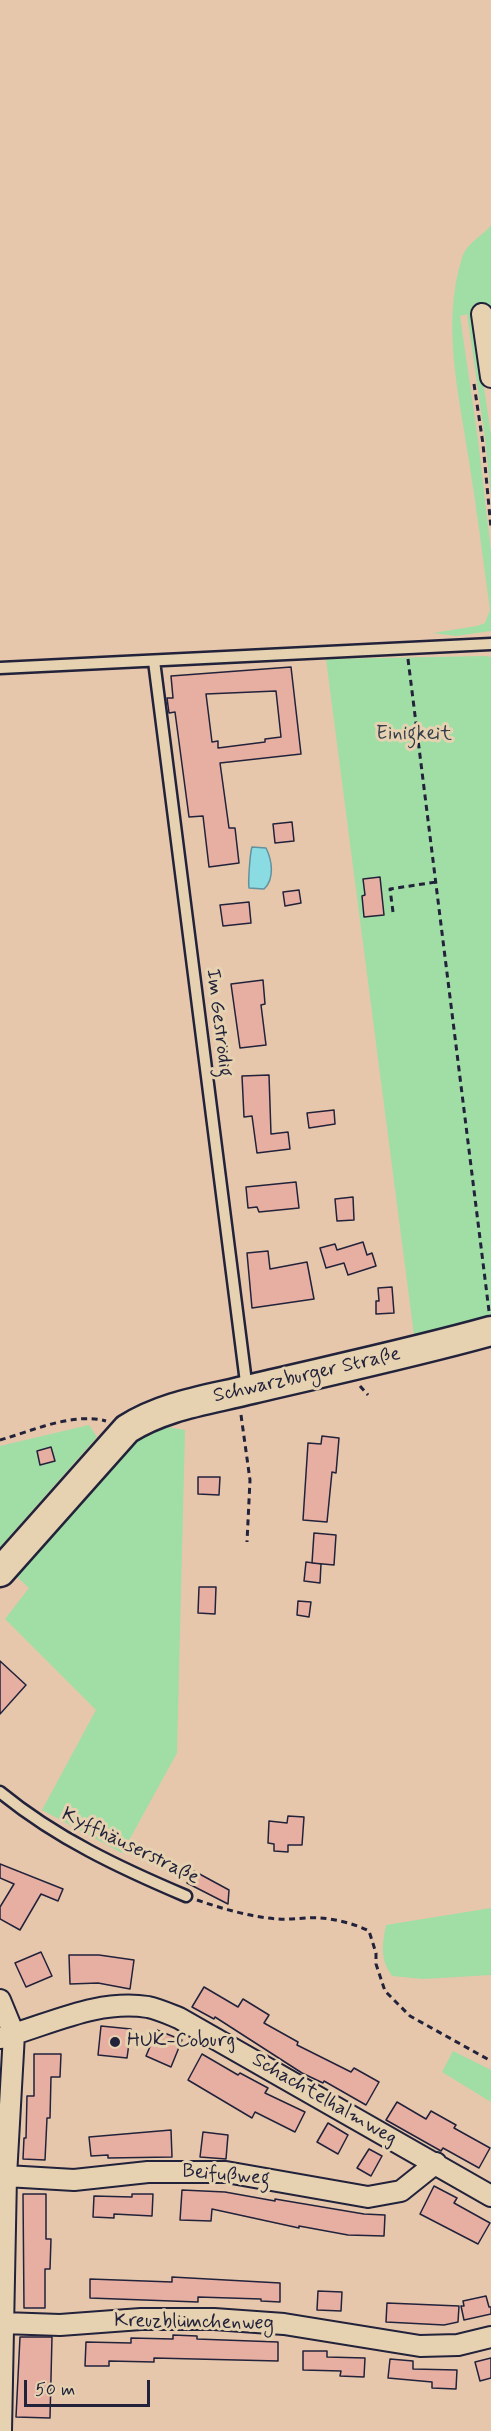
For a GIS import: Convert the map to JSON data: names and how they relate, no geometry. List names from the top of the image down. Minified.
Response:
{"streets":{"street":["Schwarzburger Straße","Schachtelhalmweg","Beifußweg","Kreuzblümchenweg"],"lane":["Im Geströdig","Kyffhäuserstraße"]},"crossings":[["Im Geströdig","Schwarzburger Straße"],["Schachtelhalmweg","Beifußweg"]],"parks":["Einigkeit"],"places":["HUK-Coburg"],"scale_bar":"50 m"}
